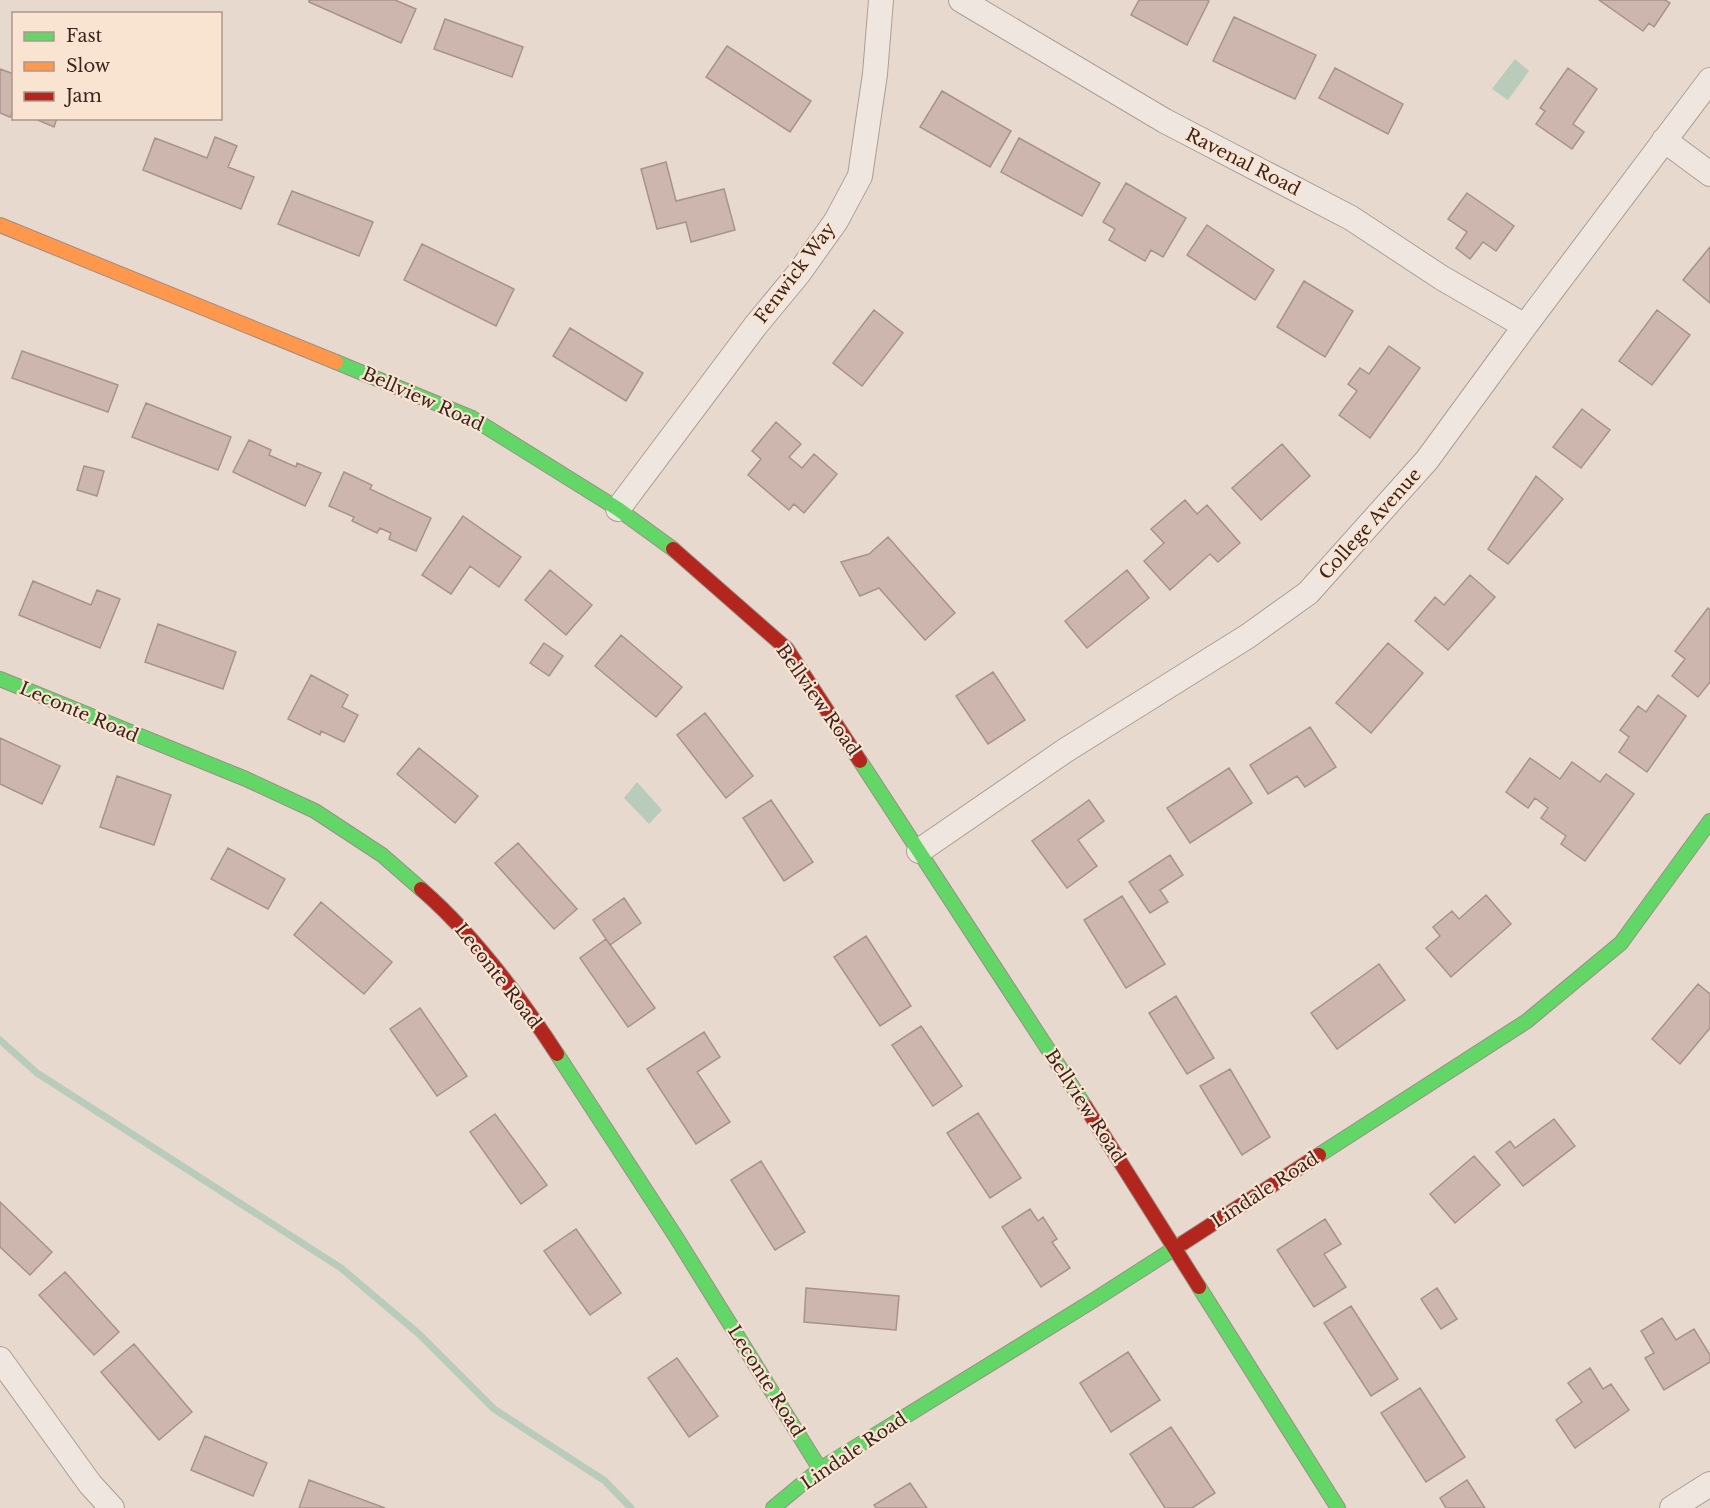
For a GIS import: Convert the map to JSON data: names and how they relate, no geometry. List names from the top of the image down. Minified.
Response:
{"streets":{"street":["Ravenal Road","Fenwick Way","Bellview Road","College Avenue","Leconte Road","Lindale Road"]},"crossings":[["Ravenal Road","College Avenue"],["Fenwick Way","Bellview Road"],["Bellview Road","College Avenue"],["Bellview Road","Lindale Road"],["Leconte Road","Lindale Road"]],"legend":["Fast","Slow","Jam"]}
